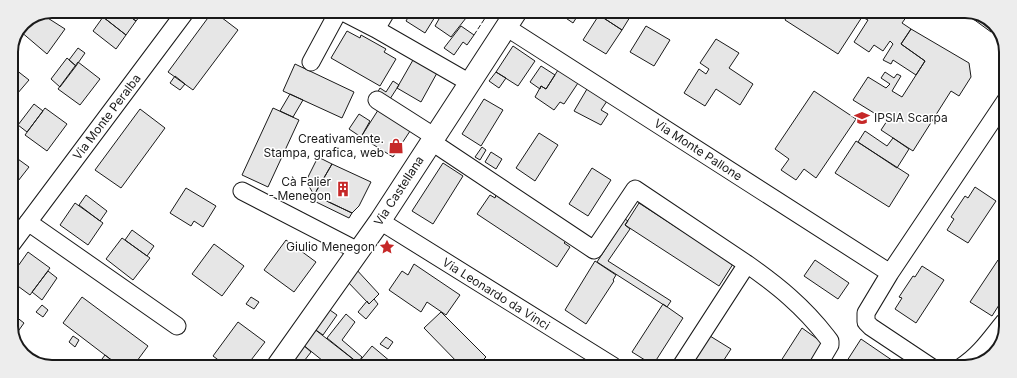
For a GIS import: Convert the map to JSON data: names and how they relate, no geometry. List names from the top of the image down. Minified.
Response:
{"streets":{"main road":["Via Castellana"],"street":["Via Monte Peralba","Via Monte Pallone","Via Leonardo da Vinci"]},"crossings":[["Via Monte Pallone","Via Castellana"],["Via Castellana","Via Leonardo da Vinci"]],"places":{"school or university":["IPSIA Scarpa"],"shop":["Creativamente. Stampa, grafica, web"],"building":["Cà Falier - Menegon"],"place":["Giulio Menegon"]}}
